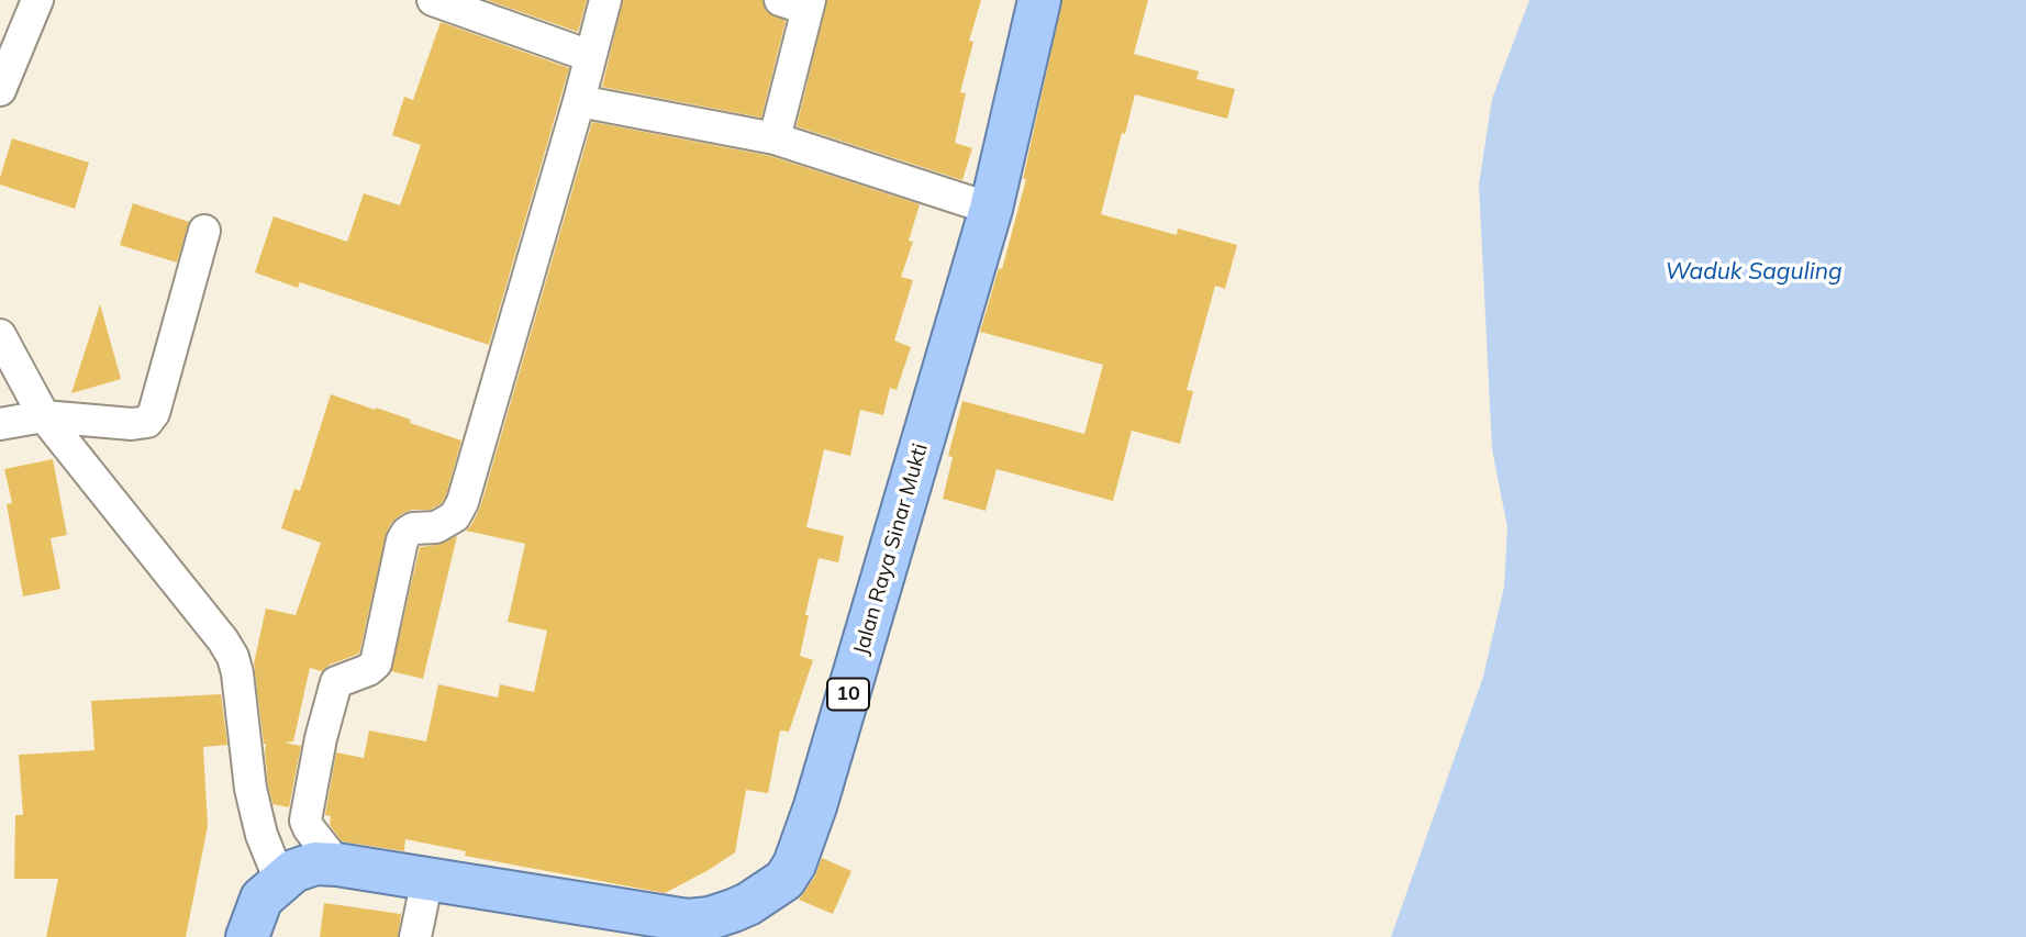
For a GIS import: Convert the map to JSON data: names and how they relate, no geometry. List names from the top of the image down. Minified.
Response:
{"streets":{"highway":["Jalan Raya Sinar Mukti","10"]},"water":["Waduk Saguling"]}
